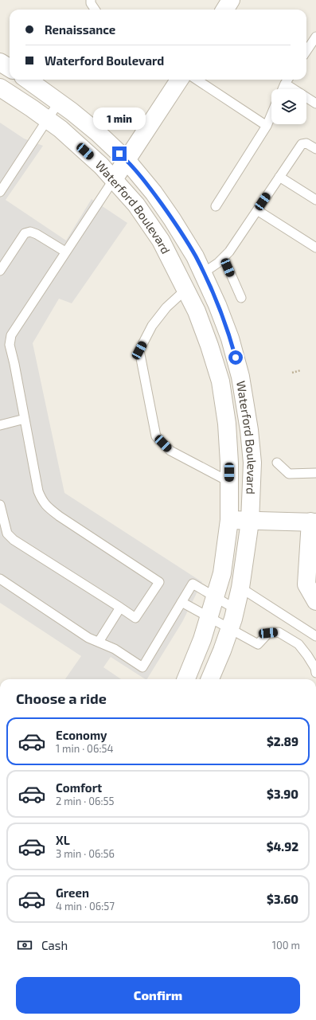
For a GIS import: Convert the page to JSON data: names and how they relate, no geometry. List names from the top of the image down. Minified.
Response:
{"streets":{"street":["Waterford Boulevard"]},"page":{"banner":["Renaissance","Waterford Boulevard"],"bubble":"1 min","heading":"Choose a ride","list":[{"name":"Economy","note":"1 min · 06:54","value":"$2.89"},{"name":"Comfort","note":"2 min · 06:55","value":"$3.90"},{"name":"XL","note":"3 min · 06:56","value":"$4.92"},{"name":"Green","note":"4 min · 06:57","value":"$3.60"}],"pay":["Cash","100 m"],"buttons":"Confirm"}}
